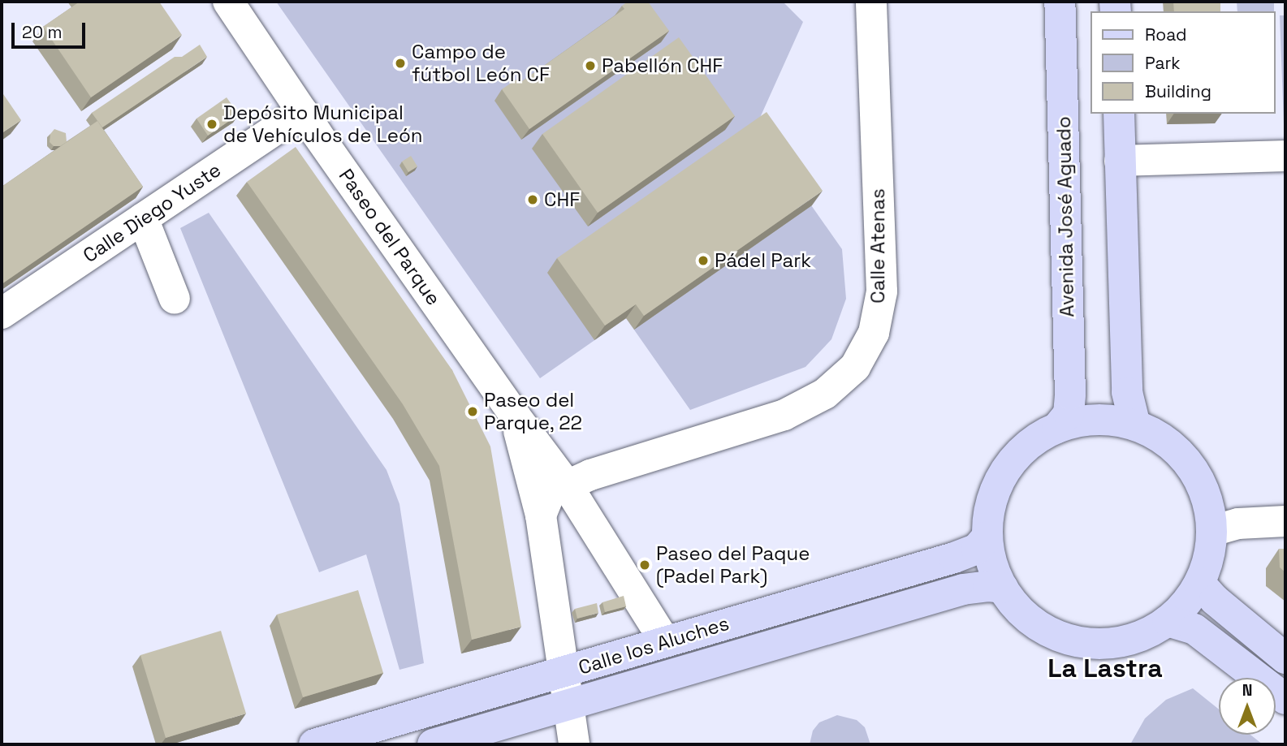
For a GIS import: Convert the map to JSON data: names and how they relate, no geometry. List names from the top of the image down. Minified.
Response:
{"streets":{"main road":["Avenida José Aguado","Calle los Aluches"],"street":["Calle Diego Yuste","Paseo del Parque","Calle Atenas"]},"crossings":[["Calle Diego Yuste","Paseo del Parque"],["Paseo del Parque","Calle Atenas"],["Paseo del Parque","Calle los Aluches"]],"districts":["La Lastra"],"places":["Campo de fútbol León CF","Pabellón CHF","Depósito Municipal de Vehículos de León","CHF","Pádel Park","Paseo del Parque, 22","Paseo del Paque (Padel Park)"],"legend":["Road","Park","Building"],"scale_bar":"20 m","north":"top"}
